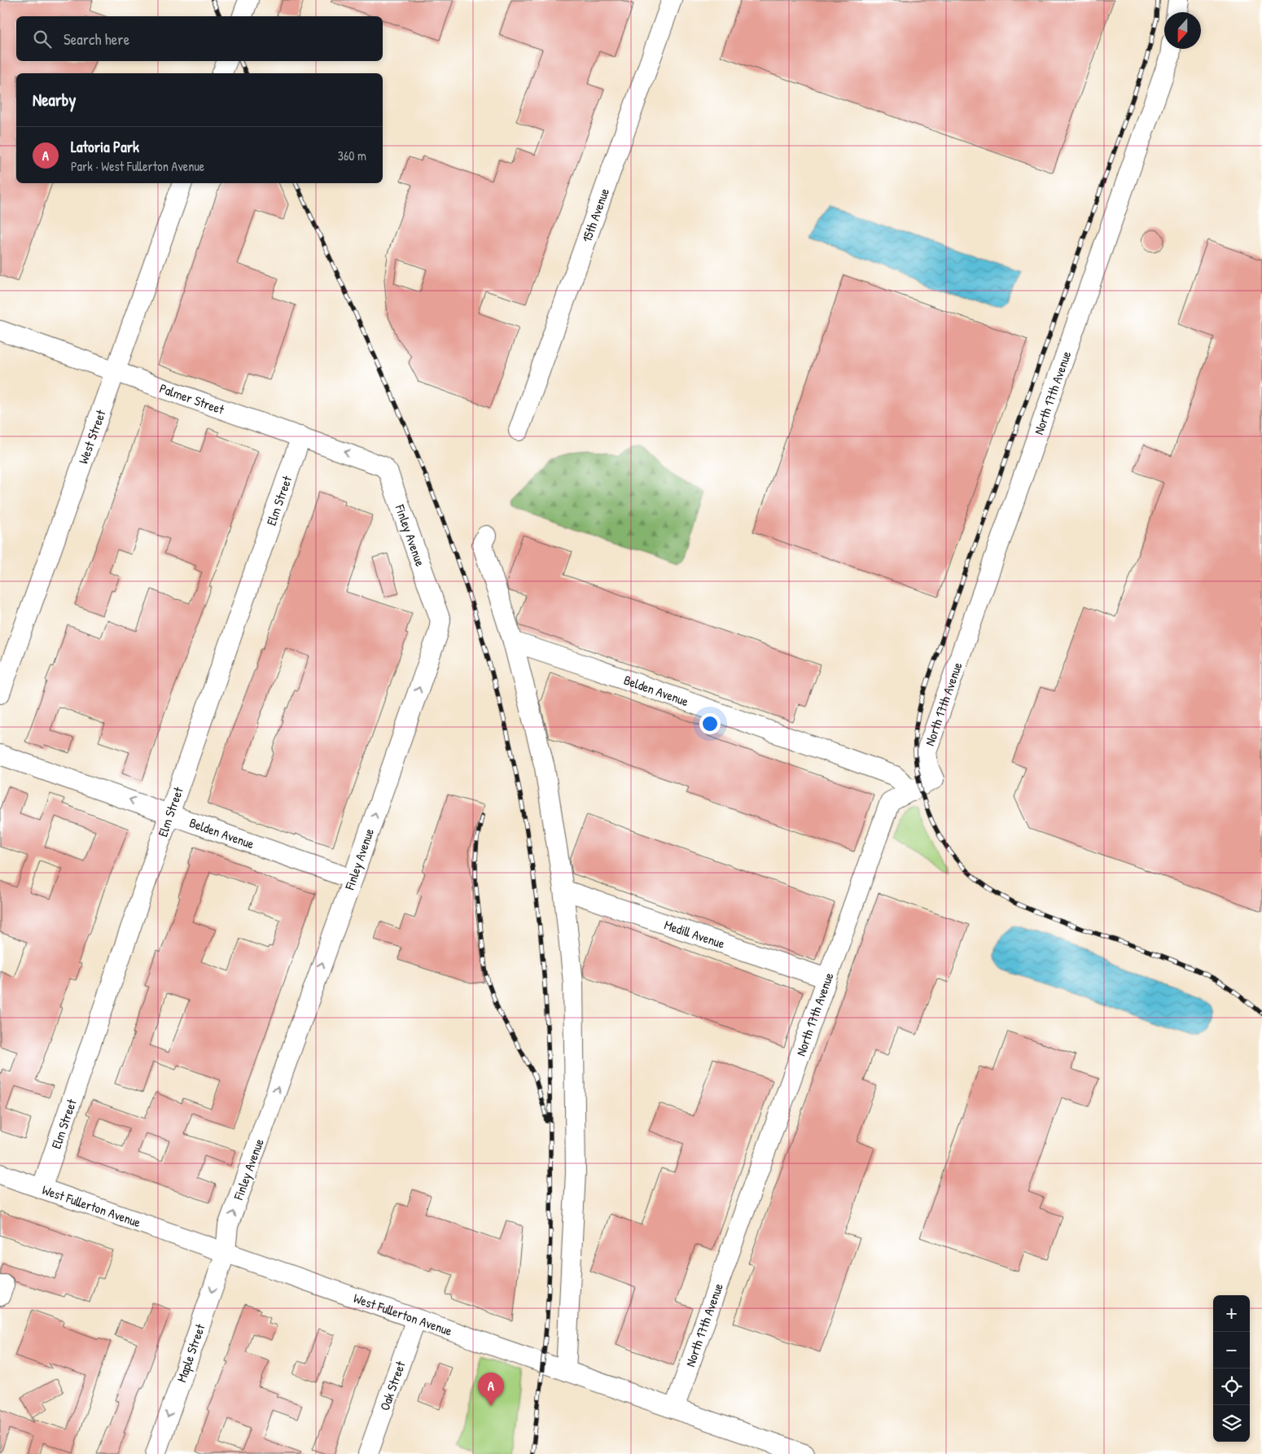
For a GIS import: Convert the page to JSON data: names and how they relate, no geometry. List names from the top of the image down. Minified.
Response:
{"streets":{"street":["15th Avenue","North 17th Avenue","Palmer Street","West Street","Elm Street","Finley Avenue","Belden Avenue","Medill Avenue","West Fullerton Avenue","Maple Street","Oak Street"]},"crossings":[["North 17th Avenue","Belden Avenue"],["North 17th Avenue","Medill Avenue"],["North 17th Avenue","West Fullerton Avenue"],["Palmer Street","West Street"],["Palmer Street","Elm Street"],["Palmer Street","Finley Avenue"],["Elm Street","Belden Avenue"],["Elm Street","West Fullerton Avenue"],["Finley Avenue","Belden Avenue"],["Finley Avenue","West Fullerton Avenue"],["Finley Avenue","Maple Street"],["West Fullerton Avenue","Maple Street"],["West Fullerton Avenue","Oak Street"]],"one_way":["Finley Avenue","Maple Street"],"north":"bottom","page":{"search":"Search here","heading":"Nearby","list":[{"mark":"A","name":"Latoria Park","note":"Park · West Fullerton Avenue","value":"360 m"}],"map_buttons":["+","−"],"pins":"A"}}
